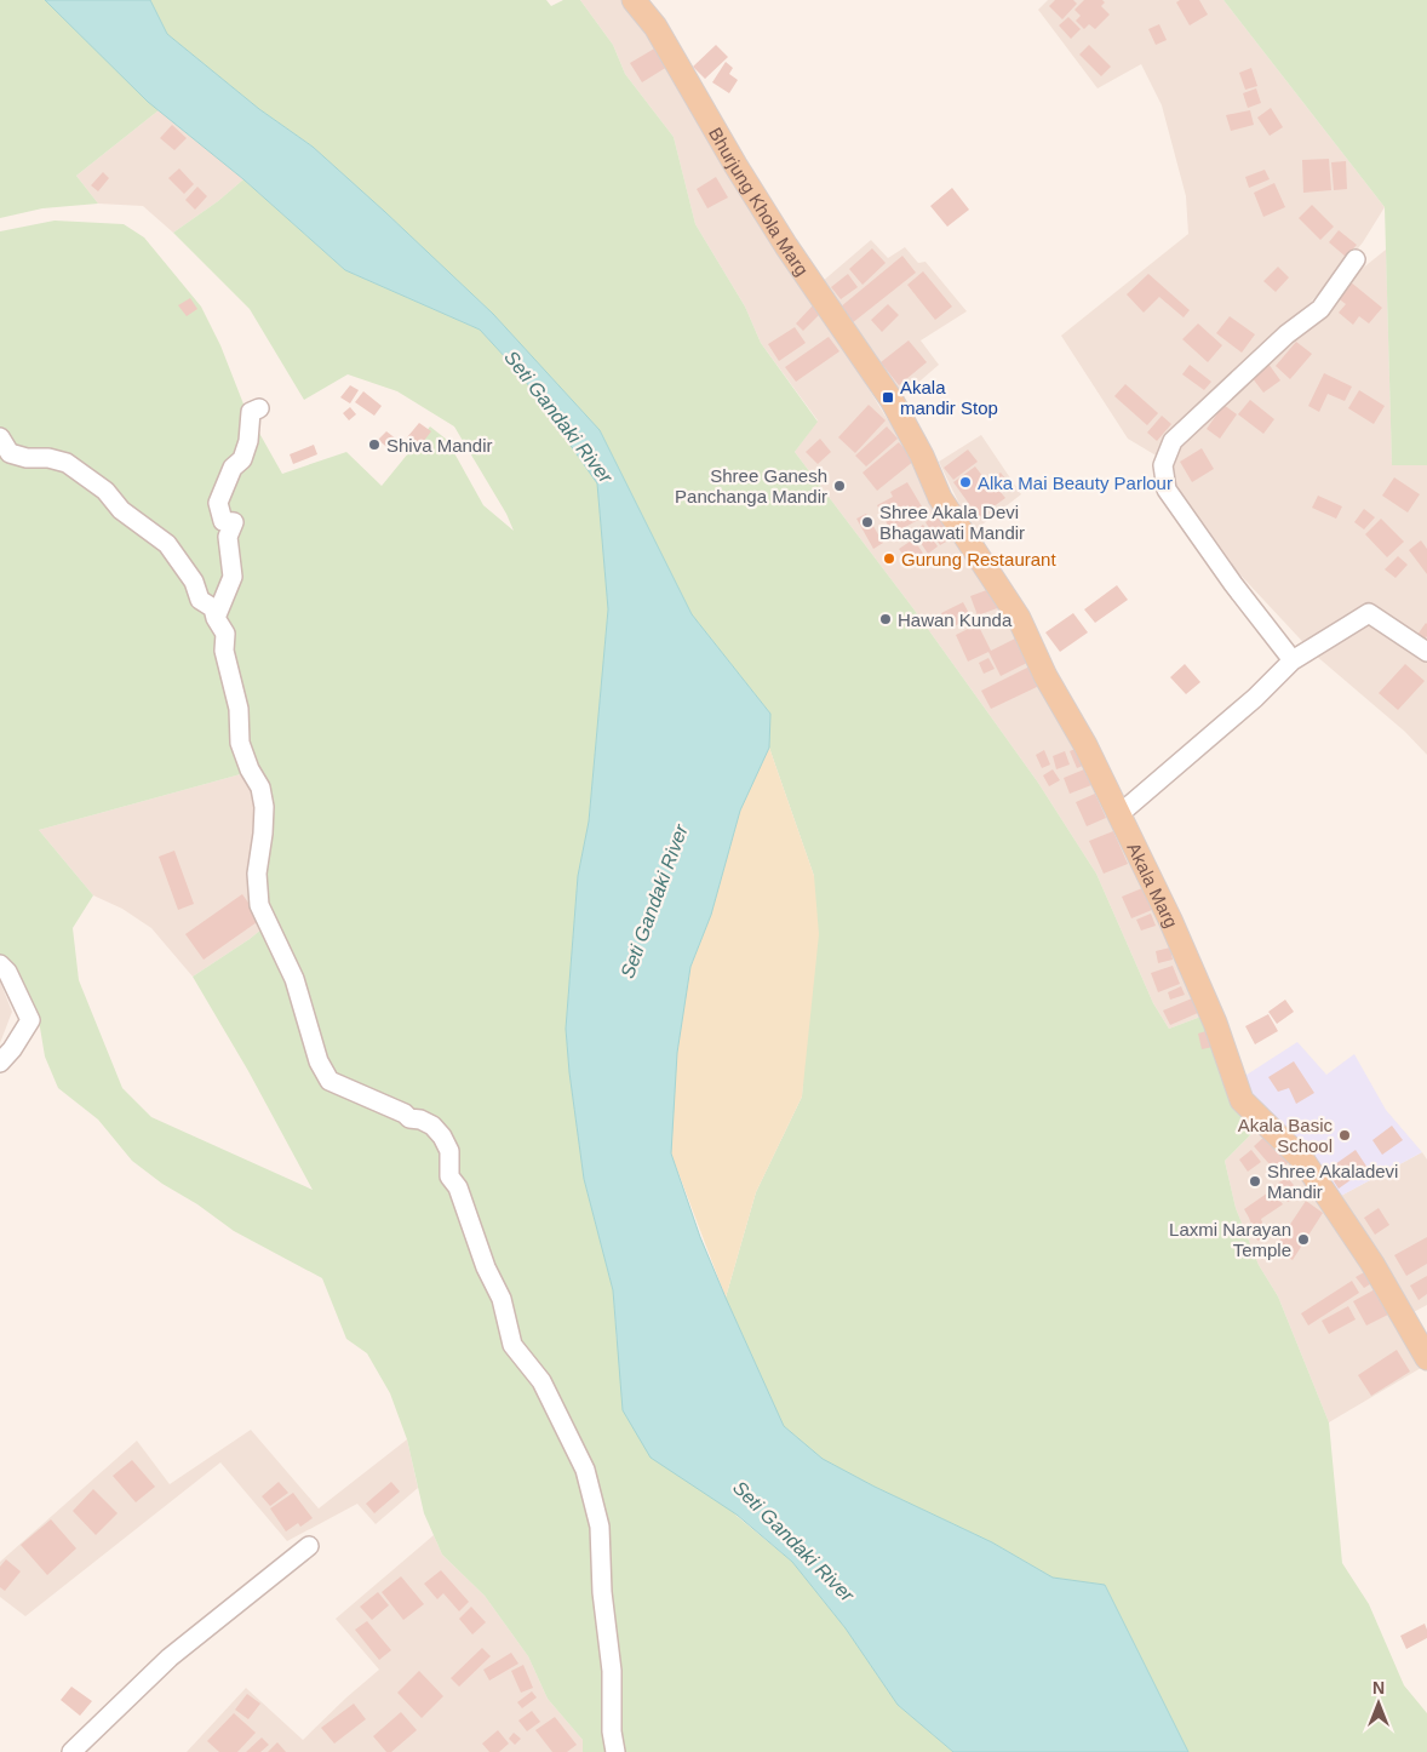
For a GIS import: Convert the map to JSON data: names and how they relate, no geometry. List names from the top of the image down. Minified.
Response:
{"streets":{"main road":["Bhurjung Khola Marg","Akala Marg"]},"crossings":[["Bhurjung Khola Marg","Akala Marg"]],"water":["Seti Gandaki River"],"places":{"transit":["Akala mandir Stop"],"other":["Shiva Mandir","Alka Mai Beauty Parlour","Shree Ganesh Panchanga Mandir","Shree Akala Devi Bhagawati Mandir","Gurung Restaurant","Hawan Kunda","Akala Basic School","Shree Akaladevi Mandir","Laxmi Narayan Temple"]},"north":"top"}
